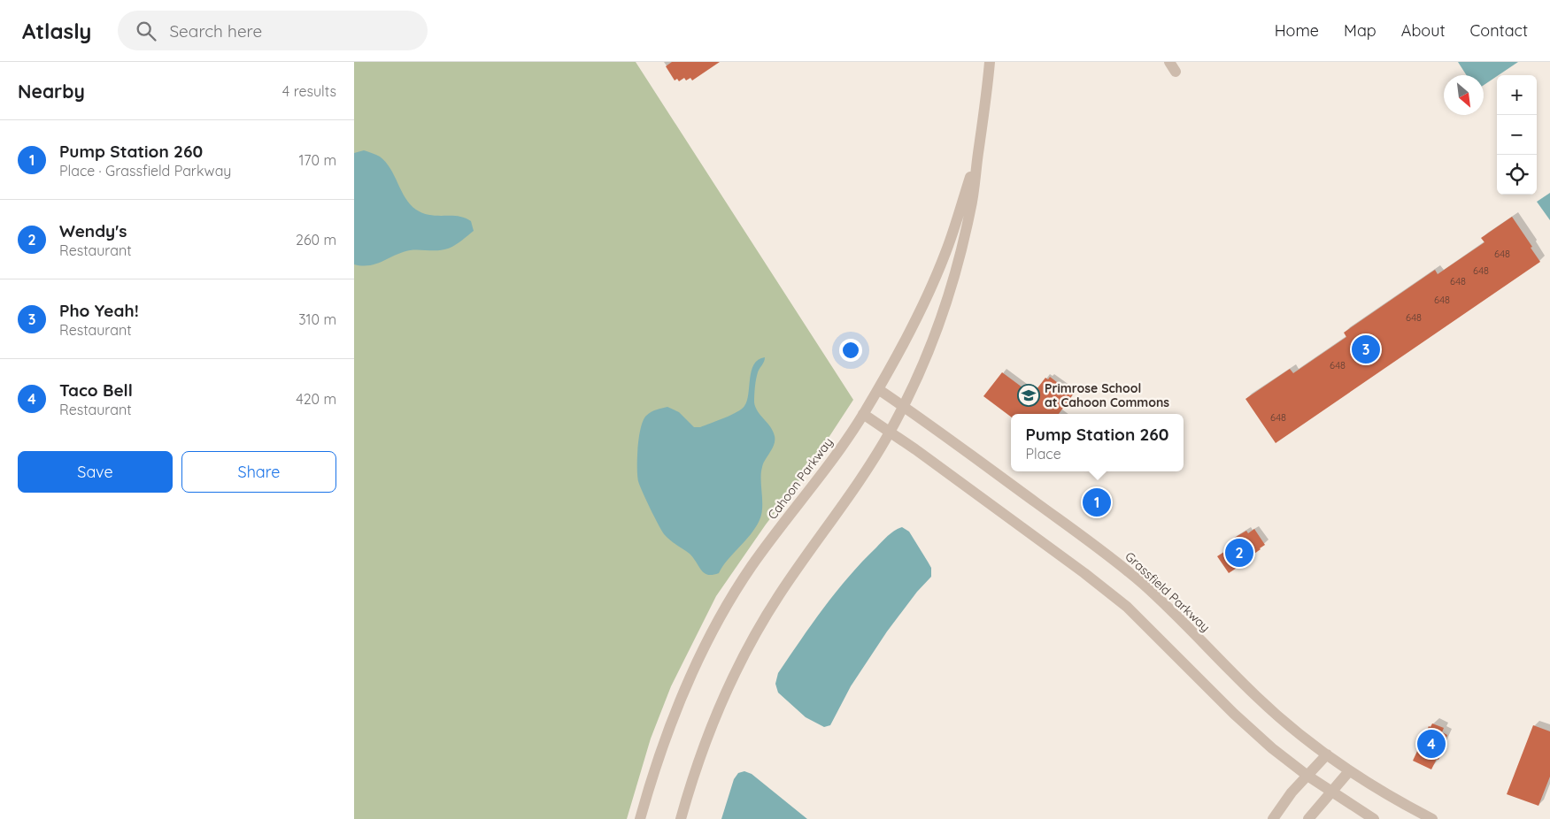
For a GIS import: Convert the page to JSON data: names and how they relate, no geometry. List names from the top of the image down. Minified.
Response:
{"streets":{"street":["Cahoon Parkway","Grassfield Parkway"]},"crossings":[["Cahoon Parkway","Grassfield Parkway"]],"places":{"school or university":["Primrose School at Cahoon Commons"]},"house_numbers":["648","648","648","648","648","648","648"],"north":"bottom right","page":{"header":"Atlasly","search":"Search here","nav":["Home","Map","About","Contact"],"heading":["Nearby","4 results"],"map_buttons":["+","−"],"list":[{"mark":"1","name":"Pump Station 260","note":"Place · Grassfield Parkway","value":"170 m"},{"mark":"2","name":"Wendy's","note":"Restaurant","value":"260 m"},{"mark":"3","name":"Pho Yeah!","note":"Restaurant","value":"310 m"},{"mark":"4","name":"Taco Bell","note":"Restaurant","value":"420 m"}],"pins":["3","1","2","4"],"popup":["Pump Station 260","Place"],"buttons":["Save","Share"]}}
